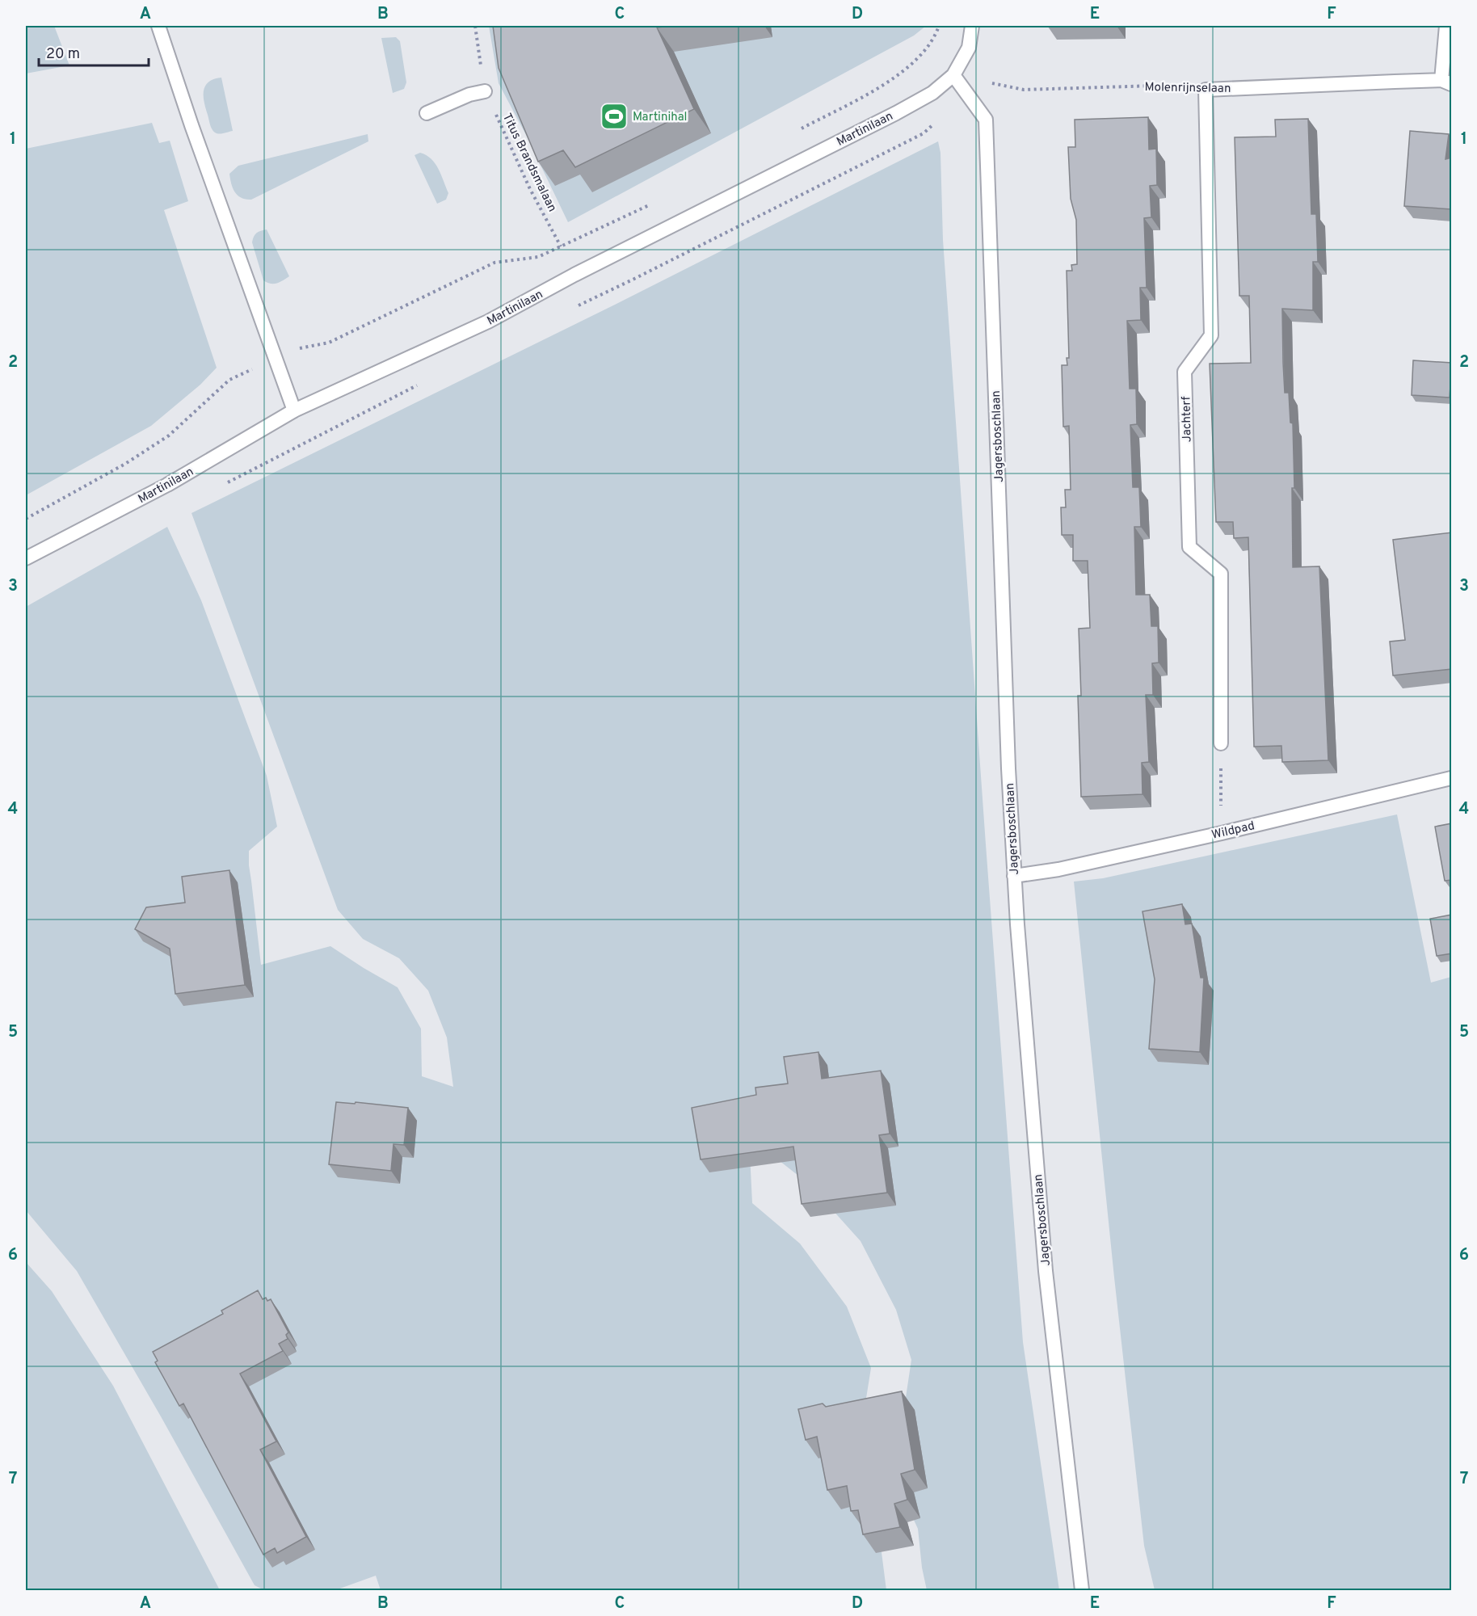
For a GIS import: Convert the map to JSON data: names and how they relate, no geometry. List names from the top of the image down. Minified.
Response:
{"streets":{"street":["Molenrijnselaan","Martinilaan","Jachterf","Jagersboschlaan","Wildpad"],"path":["Titus Brandsmalaan"]},"crossings":[["Molenrijnselaan","Martinilaan"],["Molenrijnselaan","Jachterf"],["Molenrijnselaan","Jagersboschlaan"],["Martinilaan","Titus Brandsmalaan"],["Martinilaan","Jagersboschlaan"],["Jagersboschlaan","Wildpad"]],"places":{"sports":["Martinihal"]},"scale_bar":"20 m","grid":{"columns":["A","B","C","D","E","F"],"rows":["1","2","3","4","5","6","7"]}}
